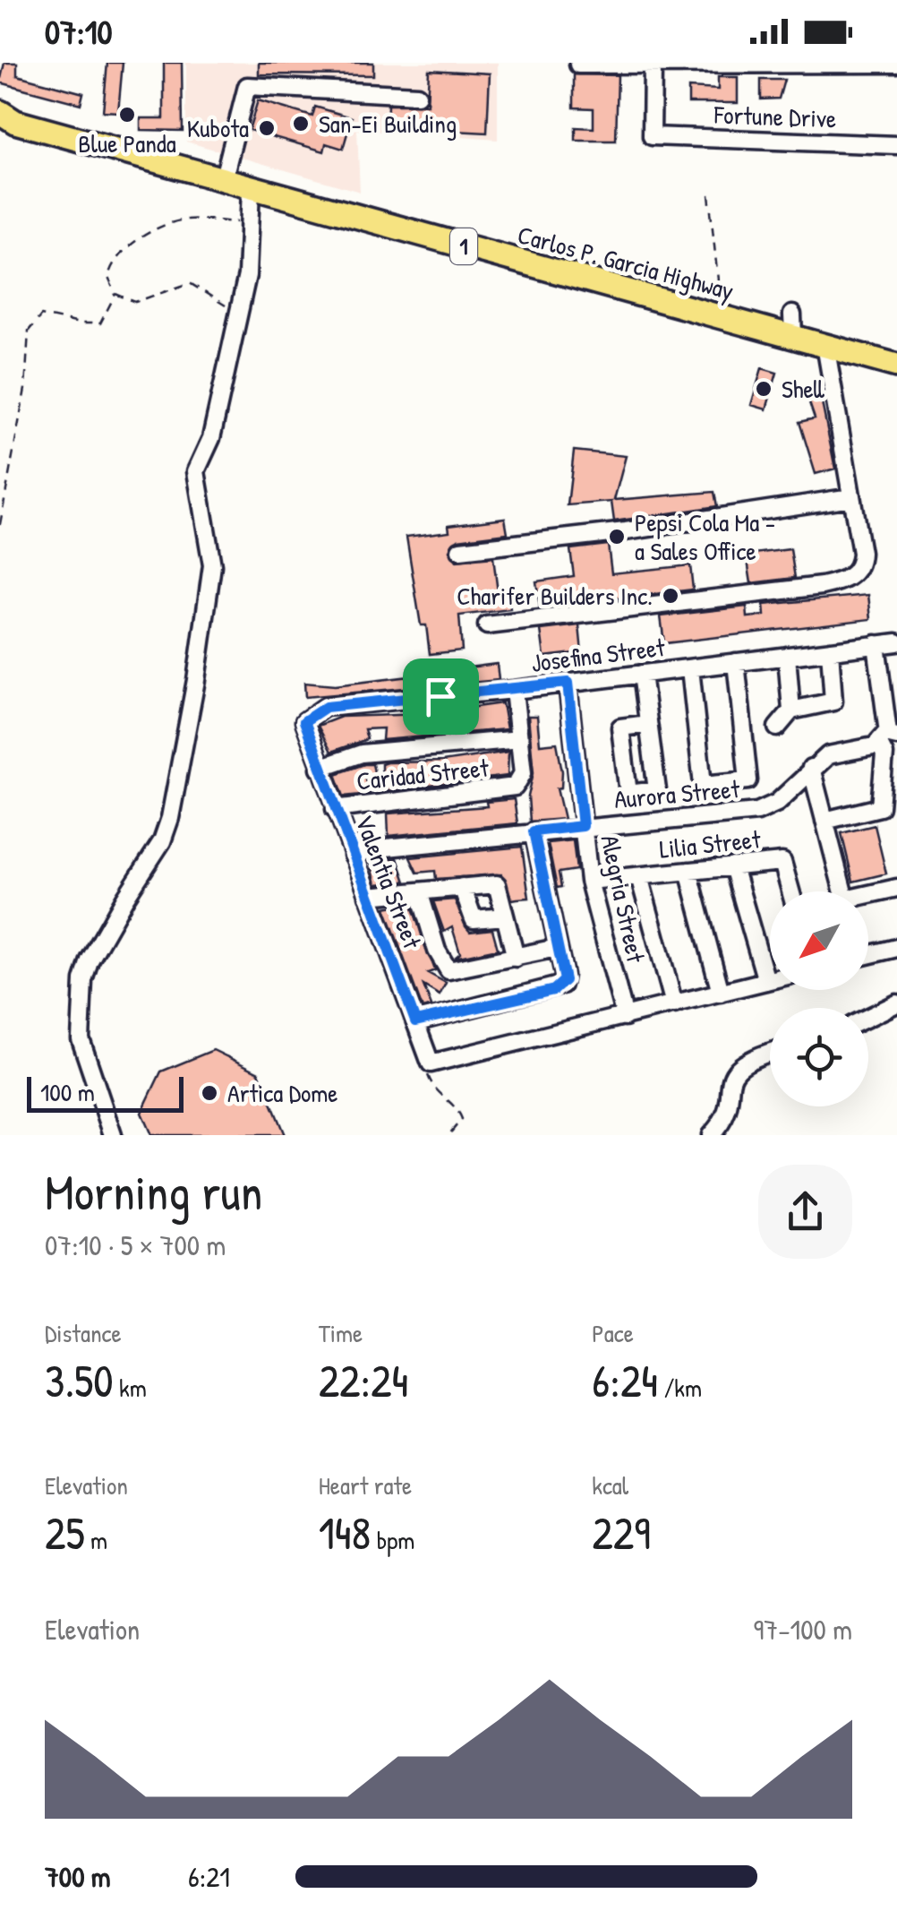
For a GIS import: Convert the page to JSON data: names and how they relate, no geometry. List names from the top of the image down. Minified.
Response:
{"streets":{"highway":["1","Carlos P. Garcia Highway"],"street":["Fortune Drive","Josefina Street","Caridad Street","Aurora Street","Lilia Street","Valentia Street","Alegria Street"]},"crossings":[["Josefina Street","Valentia Street"],["Josefina Street","Alegria Street"],["Caridad Street","Valentia Street"],["Aurora Street","Valentia Street"],["Aurora Street","Alegria Street"],["Lilia Street","Alegria Street"]],"places":["Blue Panda","San-Ei Building","Kubota","Shell","Pepsi Cola Ma - a Sales Office","Charifer Builders Inc.","Artica Dome"],"scale_bar":"100 m","north":"bottom left","page":{"status":"07:10","scale":"100 m","heading":["Morning run","07:10 · 5 × 700 m"],"stats":[["Distance","3.50 km"],["Time","22:24"],["Pace","6:24 /km"],["Elevation","25 m"],["Heart rate","148 bpm"],["kcal","229"]],"chart":["Elevation","97–100 m"],"list":[{"name":"700 m","note":"6:21"}]}}
